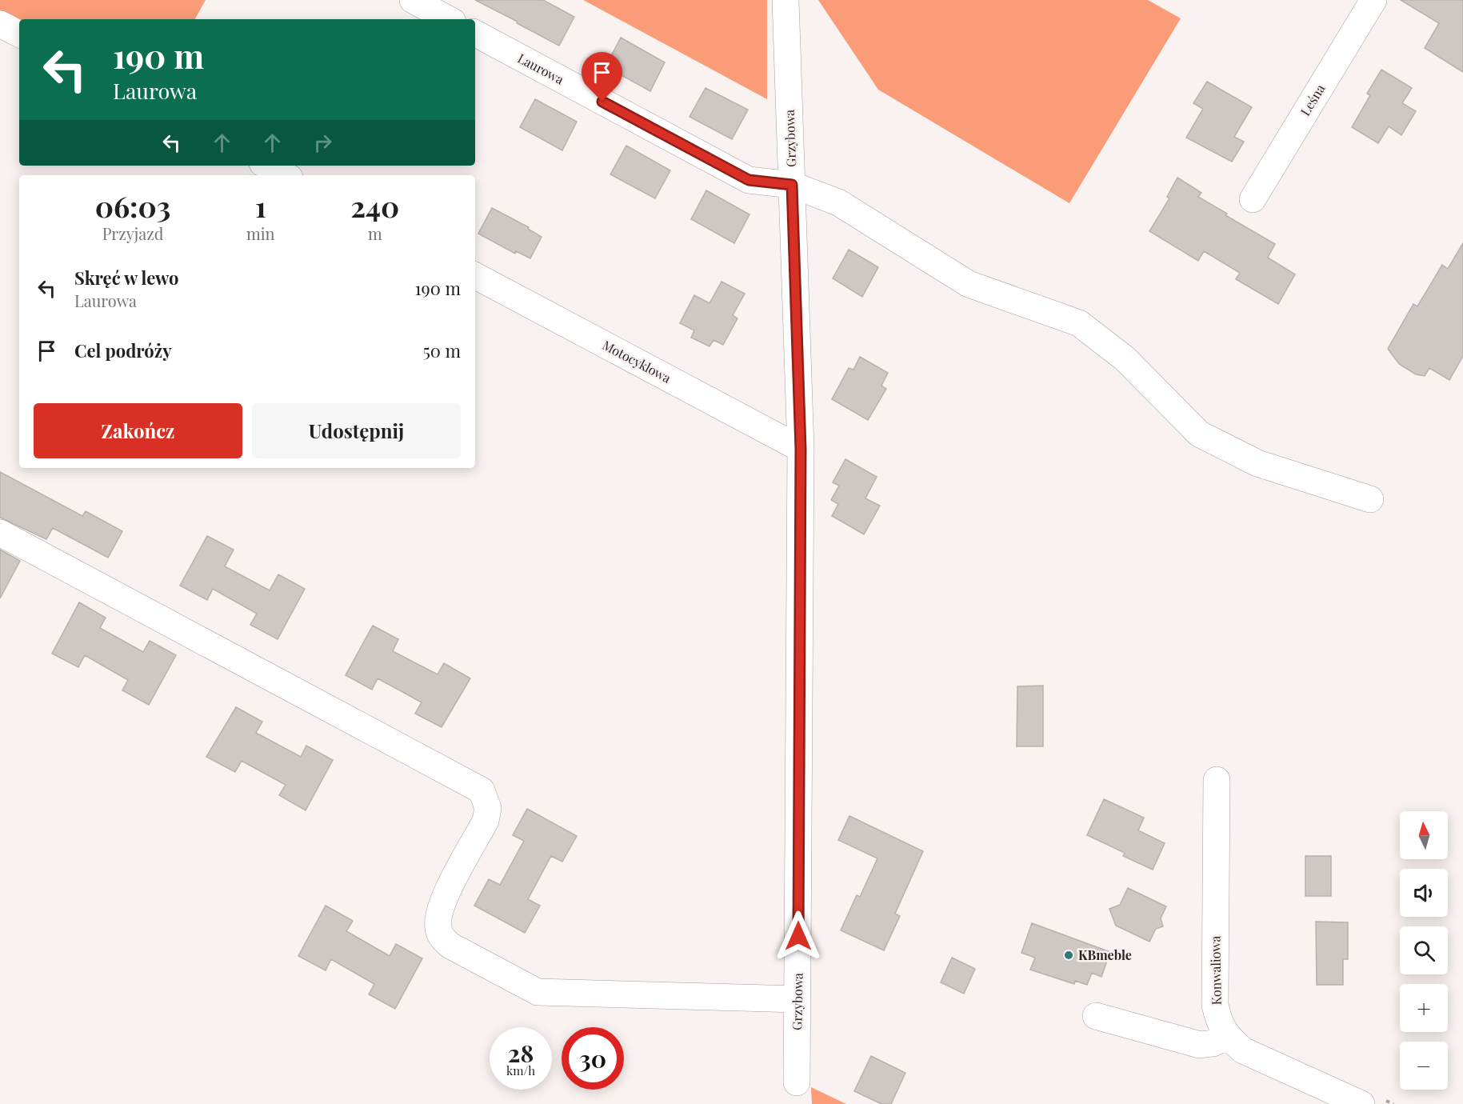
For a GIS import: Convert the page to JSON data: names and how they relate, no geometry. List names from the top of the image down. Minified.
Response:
{"streets":{"street":["Laurowa","Leśna","Grzybowa","Motocyklowa","Konwaliowa"]},"crossings":[["Laurowa","Grzybowa"],["Grzybowa","Motocyklowa"]],"places":["KBmeble"],"north":"top","page":{"turn":["190 m","Laurowa"],"eta":["06:03","Przyjazd","1","min","240","m"],"list":[{"name":"Skręć w lewo","note":"Laurowa","value":"190 m"},{"name":"Cel podróży","value":"50 m"}],"buttons":["Zakończ","Udostępnij"],"map_buttons":["+","−"],"speed":"28 km/h","limit":"30"}}
